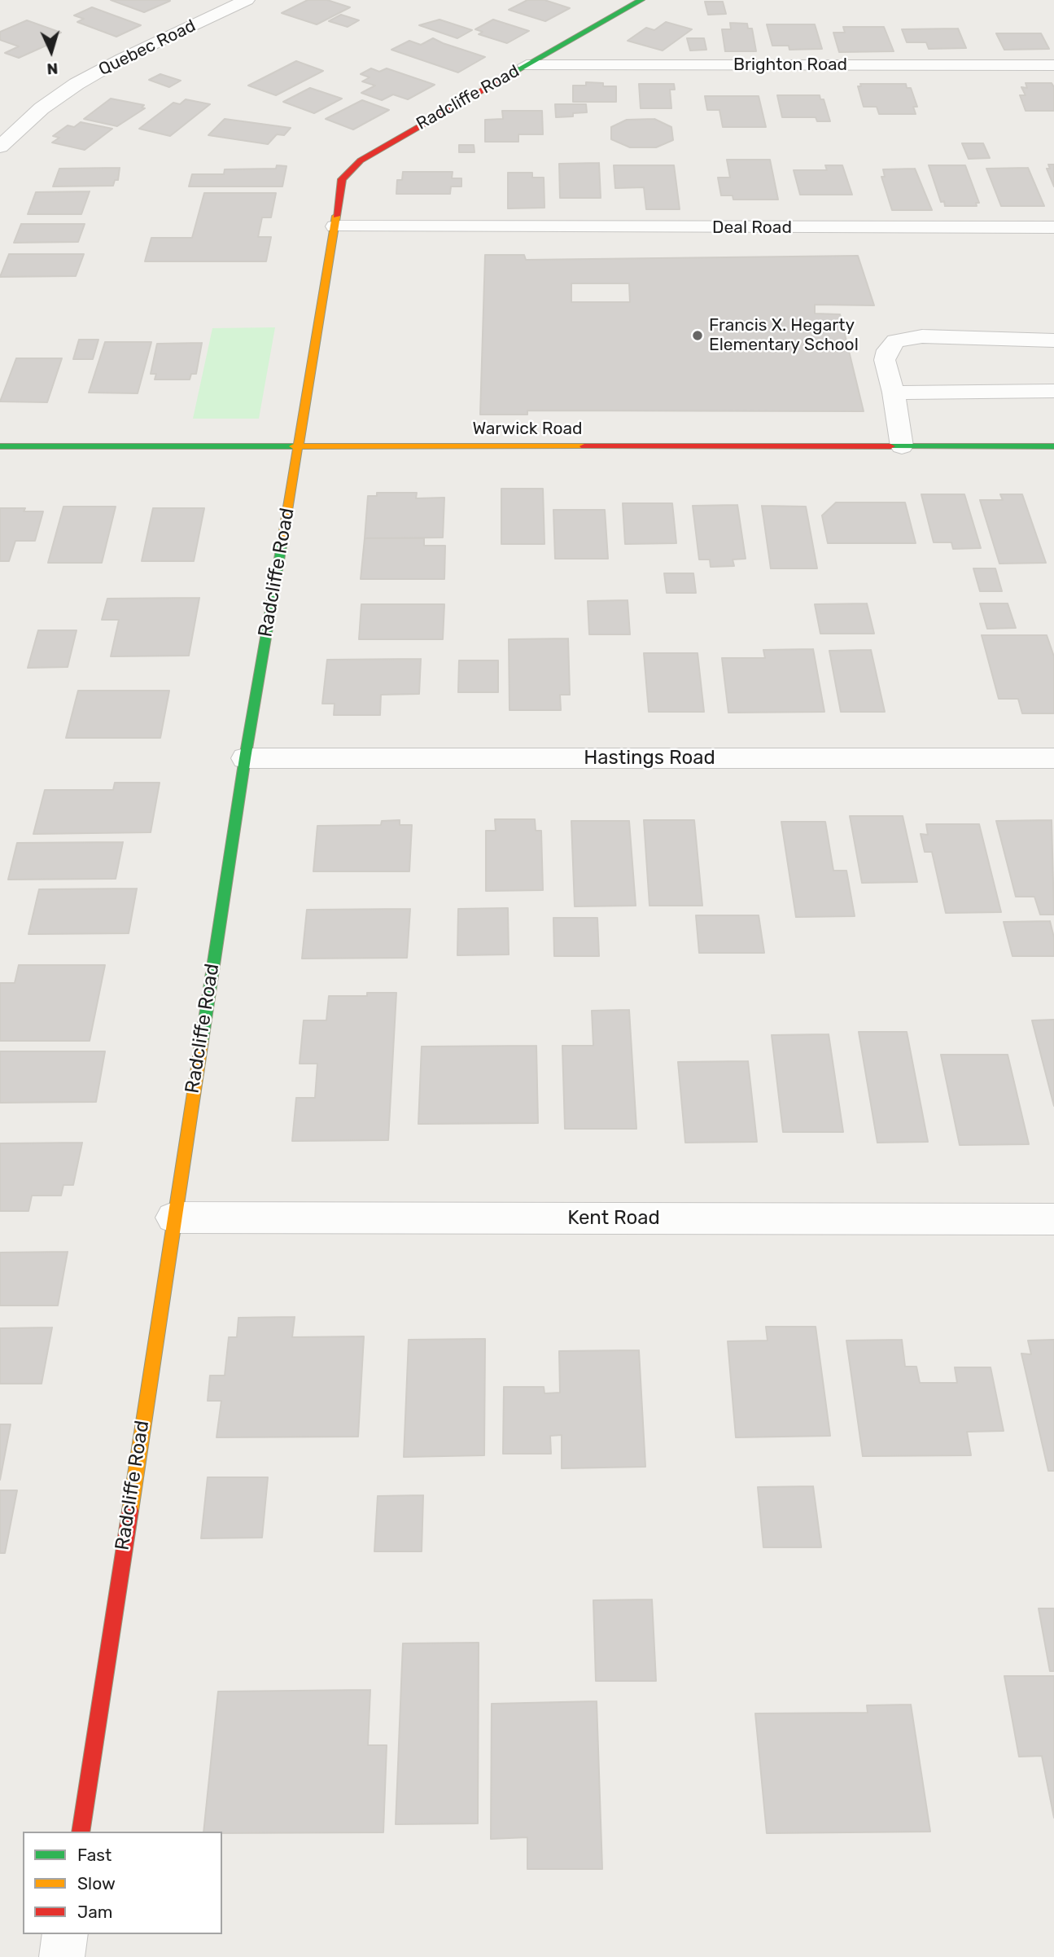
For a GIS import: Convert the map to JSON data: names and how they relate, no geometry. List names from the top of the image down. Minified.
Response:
{"streets":{"street":["Quebec Road","Brighton Road","Radcliffe Road","Deal Road","Warwick Road","Hastings Road","Kent Road"]},"crossings":[["Brighton Road","Radcliffe Road"],["Radcliffe Road","Deal Road"],["Radcliffe Road","Warwick Road"],["Radcliffe Road","Hastings Road"],["Radcliffe Road","Kent Road"]],"places":["Francis X. Hegarty Elementary School"],"legend":["Fast","Slow","Jam"],"north":"bottom"}
